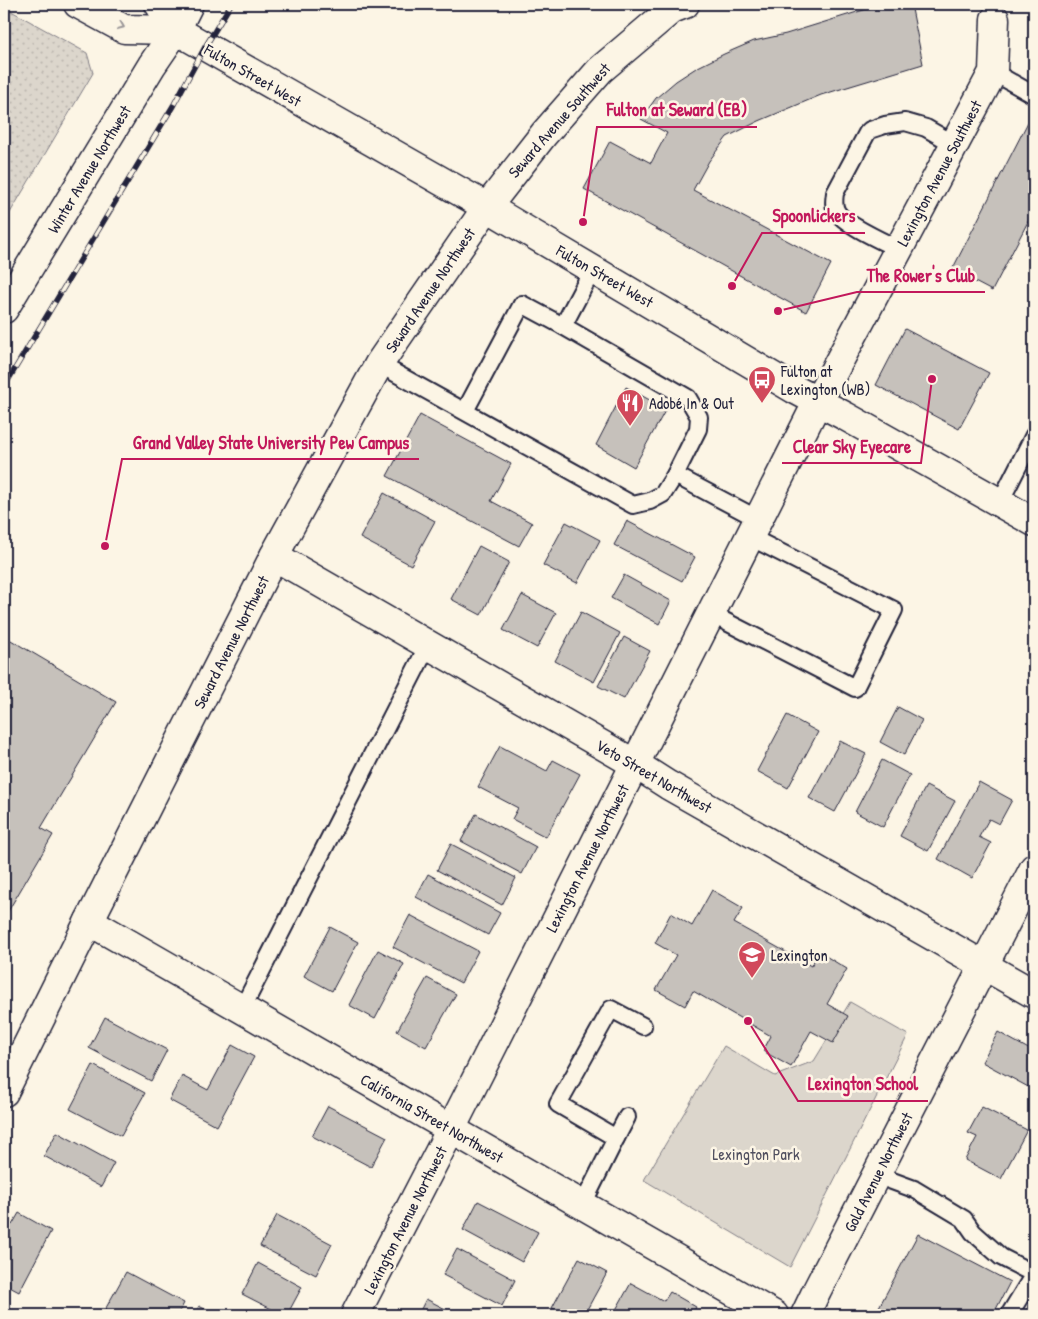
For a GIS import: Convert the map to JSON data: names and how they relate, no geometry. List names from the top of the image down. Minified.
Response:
{"streets":{"street":["Fulton Street West","Seward Avenue Southwest","Winter Avenue Northwest","Lexington Avenue Southwest","Seward Avenue Northwest","Veto Street Northwest","Lexington Avenue Northwest","California Street Northwest","Gold Avenue Northwest"]},"crossings":[["Fulton Street West","Seward Avenue Southwest"],["Fulton Street West","Winter Avenue Northwest"],["Fulton Street West","Lexington Avenue Southwest"],["Fulton Street West","Seward Avenue Northwest"],["Fulton Street West","Lexington Avenue Northwest"],["Seward Avenue Southwest","Seward Avenue Northwest"],["Lexington Avenue Southwest","Lexington Avenue Northwest"],["Seward Avenue Northwest","Veto Street Northwest"],["Seward Avenue Northwest","California Street Northwest"],["Veto Street Northwest","Lexington Avenue Northwest"],["Veto Street Northwest","Gold Avenue Northwest"],["Lexington Avenue Northwest","California Street Northwest"]],"parks":["Lexington Park"],"places":{"other":["Fulton at Seward (EB)","Spoonlickers","The Rower's Club","Clear Sky Eyecare","Grand Valley State University Pew Campus","Lexington School"],"bus stop":["Fulton at Lexington (WB)"],"restaurant":["Adobé In & Out"],"school or university":["Lexington"]}}
